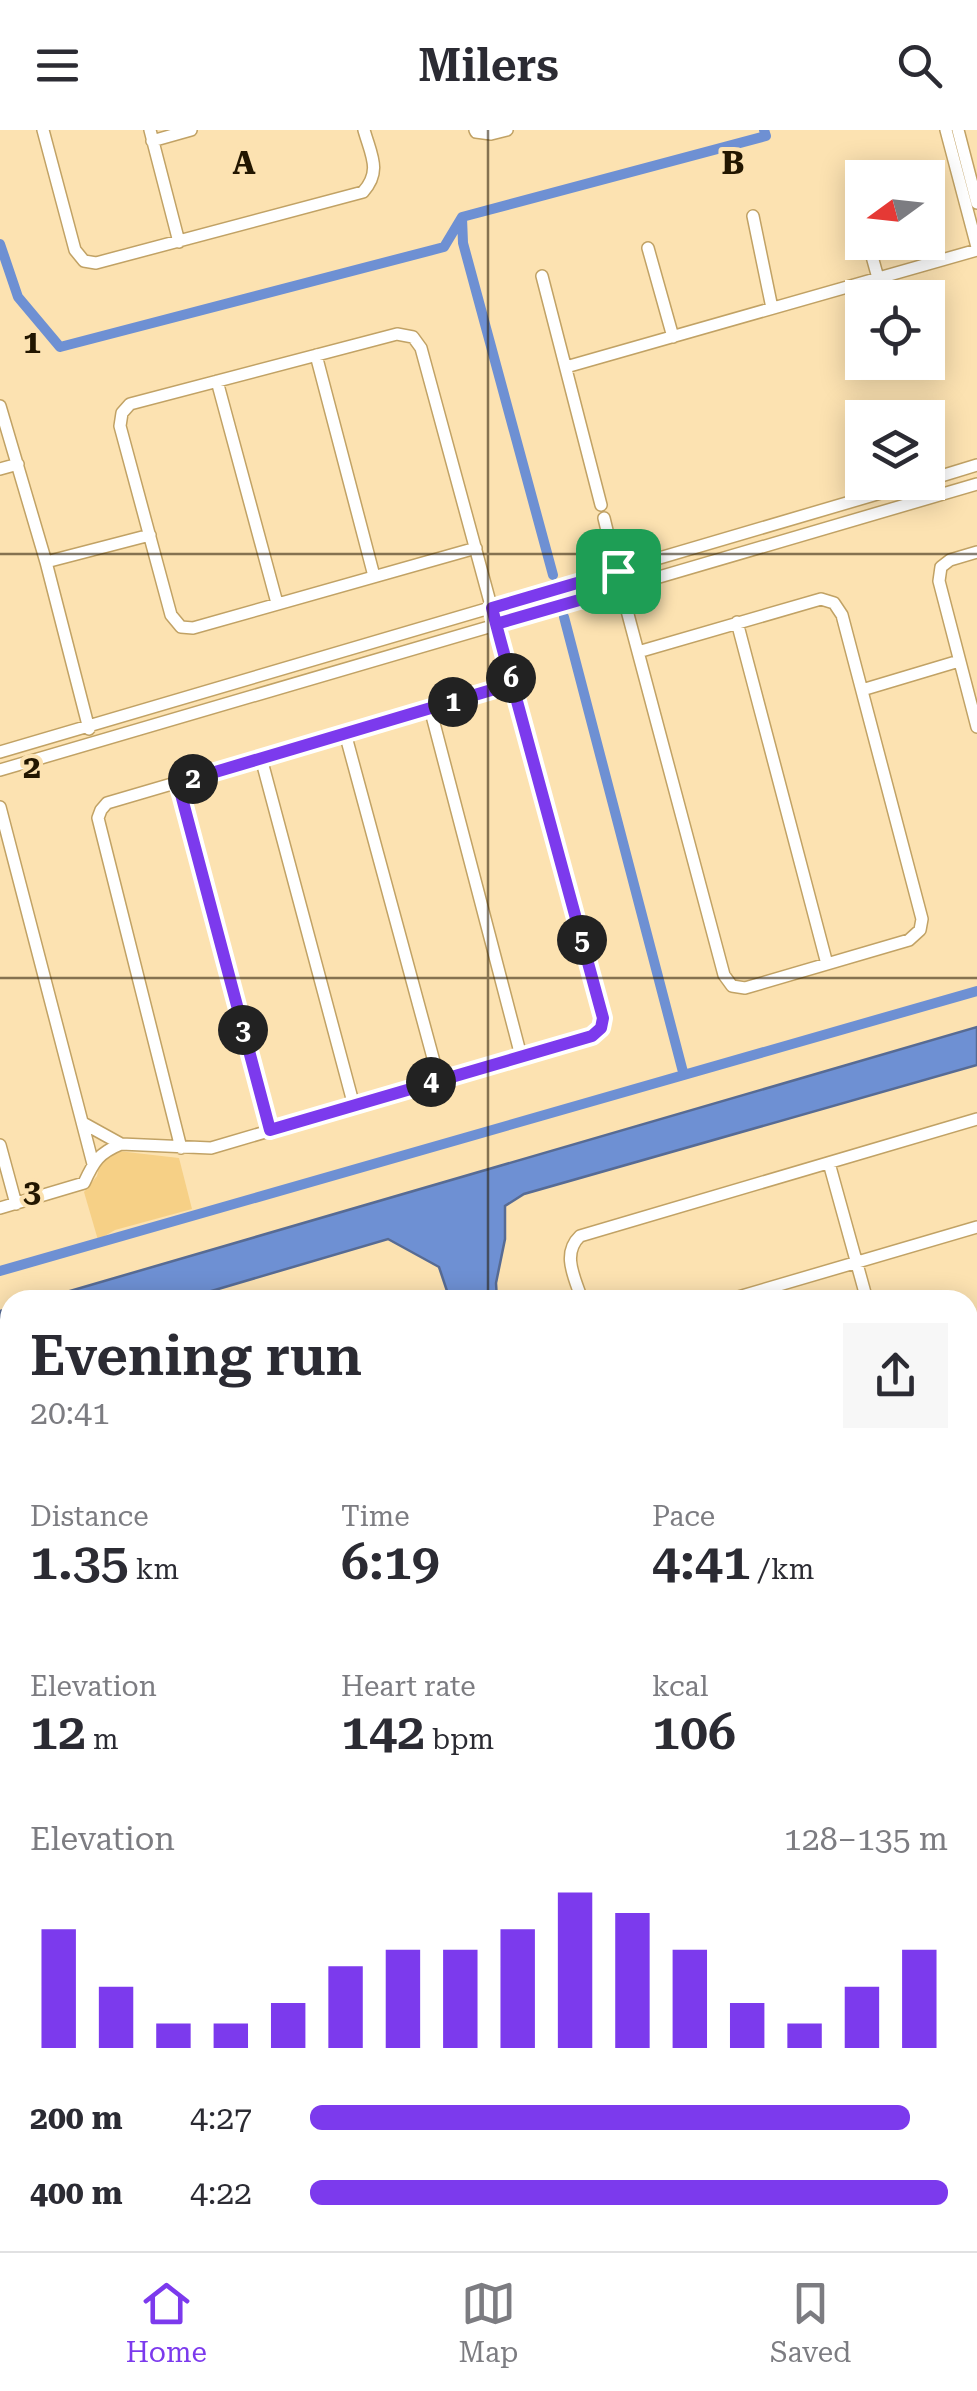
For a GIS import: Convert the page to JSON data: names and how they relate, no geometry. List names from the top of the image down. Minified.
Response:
{"north":"left","page":{"header":"Milers","pins":["6","1","2","5","3","4"],"heading":["Evening run","20:41"],"stats":[["Distance","1.35 km"],["Time","6:19"],["Pace","4:41 /km"],["Elevation","12 m"],["Heart rate","142 bpm"],["kcal","106"]],"chart":["Elevation","128–135 m"],"list":[{"name":"200 m","note":"4:27"},{"name":"400 m","note":"4:22"}],"tabs":["Home","Map","Saved"]},"grid":{"columns":["A","B"],"rows":["1","2","3"]}}
